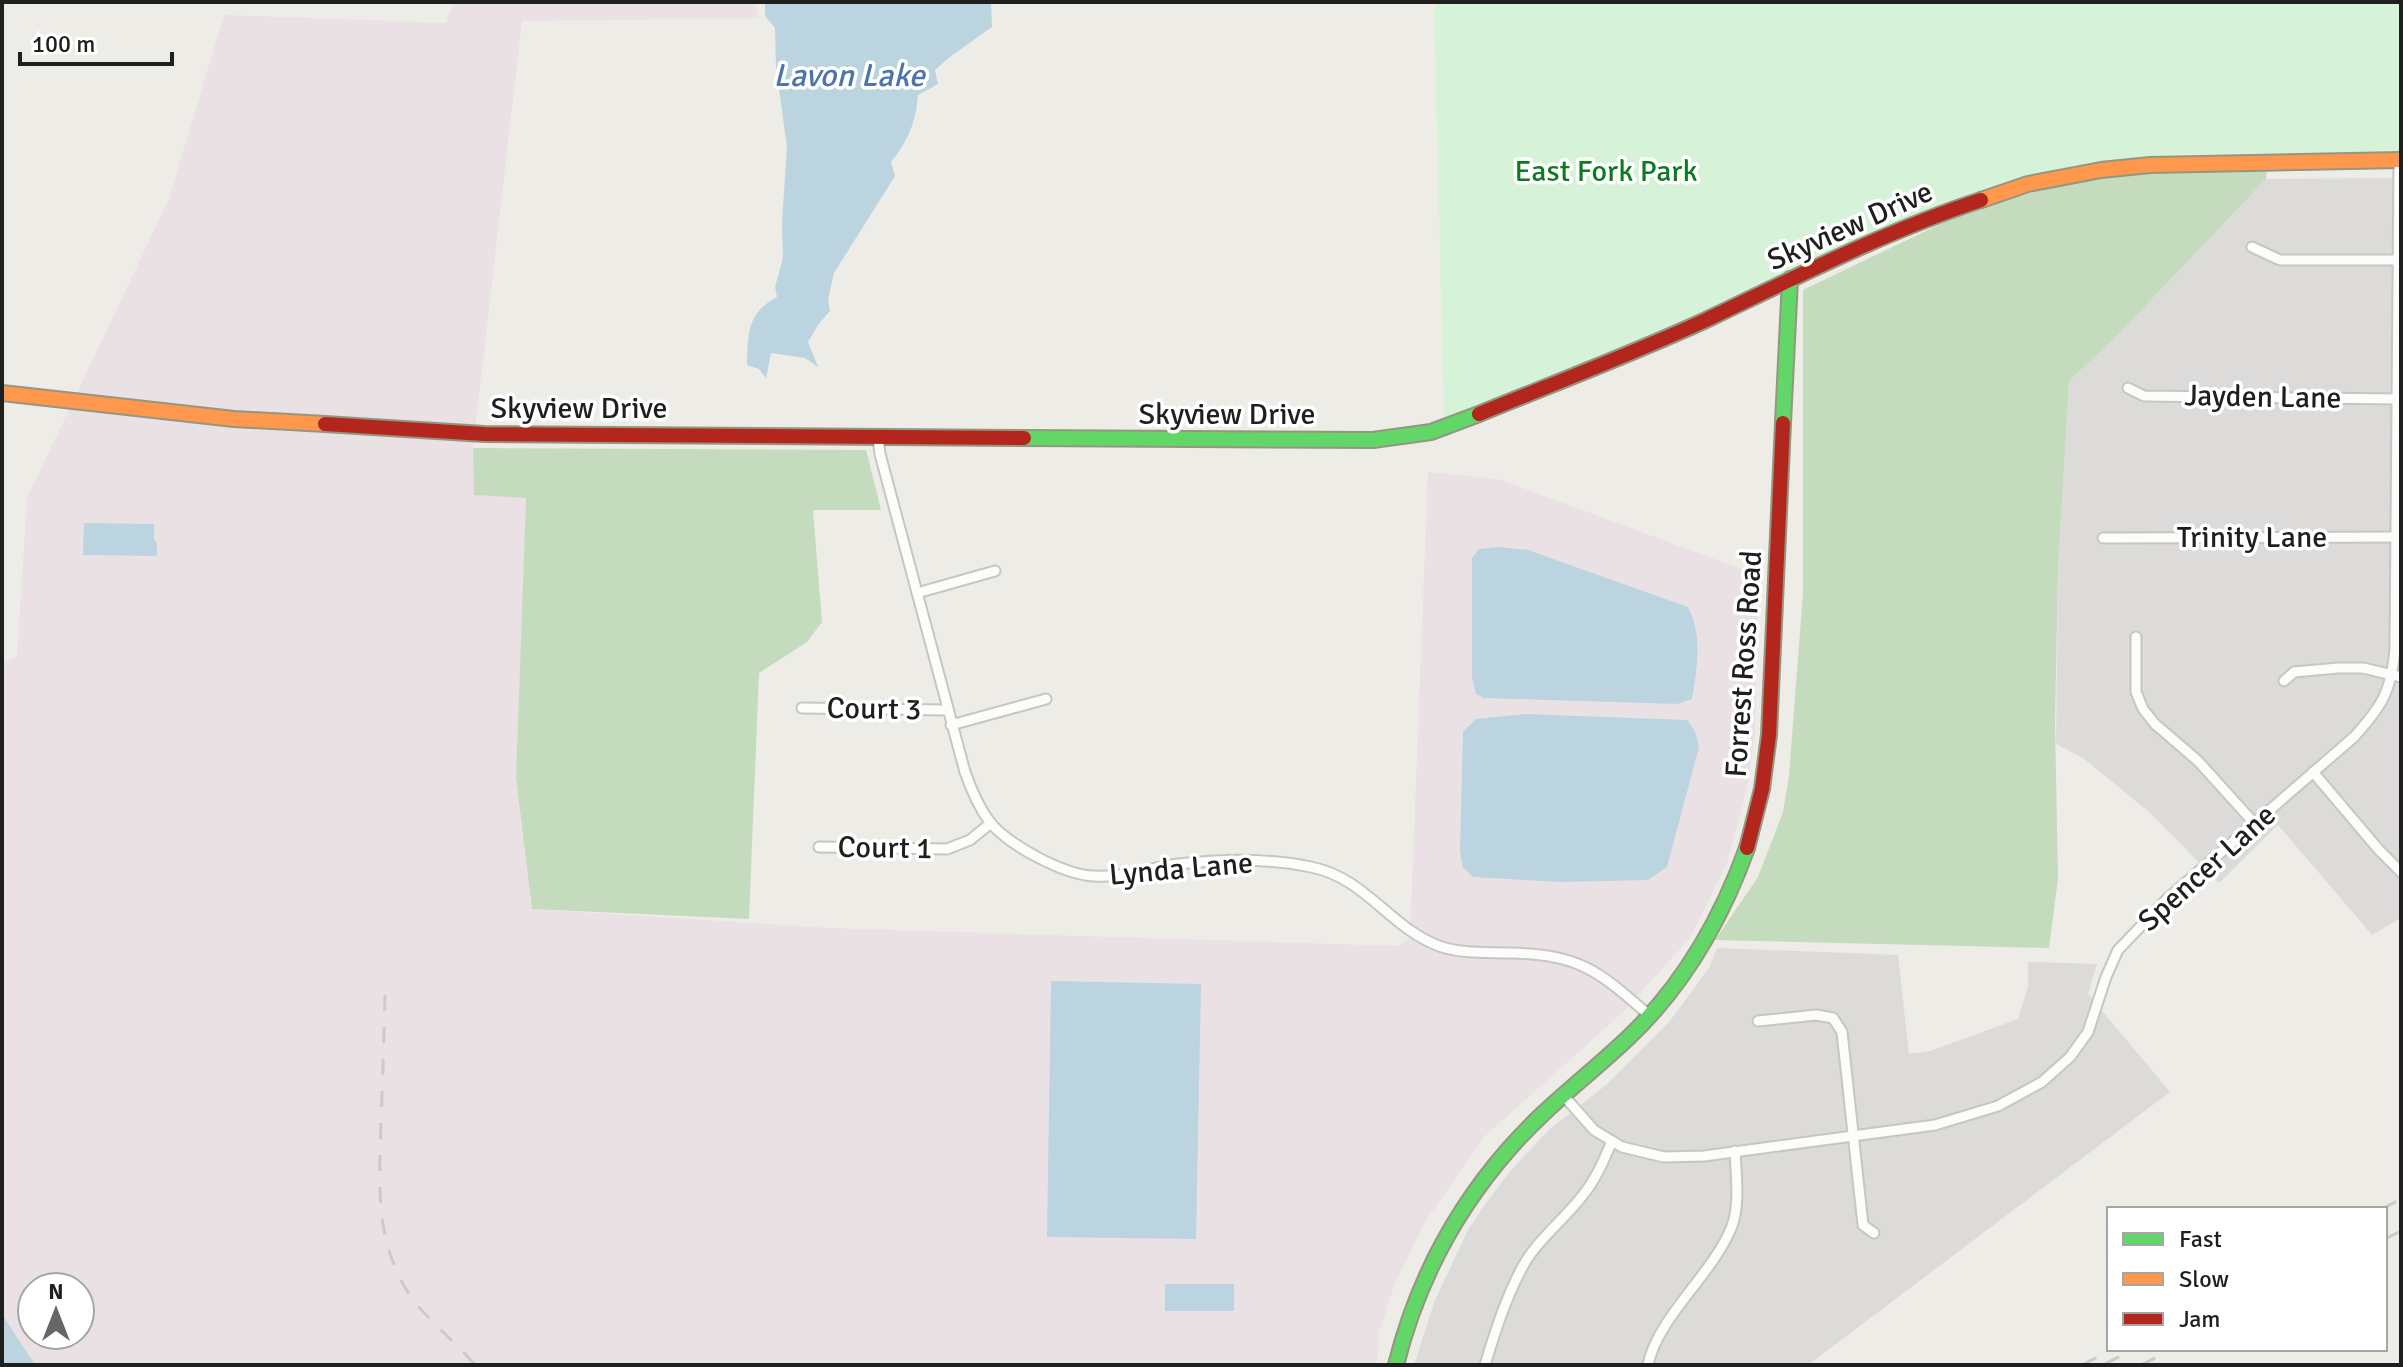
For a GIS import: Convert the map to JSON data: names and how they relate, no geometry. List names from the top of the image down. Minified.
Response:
{"streets":{"street":["Skyview Drive","Jayden Lane","Trinity Lane","Forrest Ross Road","Court 3","Court 1","Spencer Lane","Lynda Lane"]},"crossings":[["Skyview Drive","Forrest Ross Road"],["Skyview Drive","Spencer Lane"],["Skyview Drive","Lynda Lane"],["Jayden Lane","Spencer Lane"],["Trinity Lane","Spencer Lane"],["Forrest Ross Road","Spencer Lane"],["Forrest Ross Road","Lynda Lane"],["Court 3","Lynda Lane"],["Court 1","Lynda Lane"]],"water":["Lavon Lake"],"parks":["East Fork Park"],"legend":["Fast","Slow","Jam"],"scale_bar":"100 m","north":"top"}
